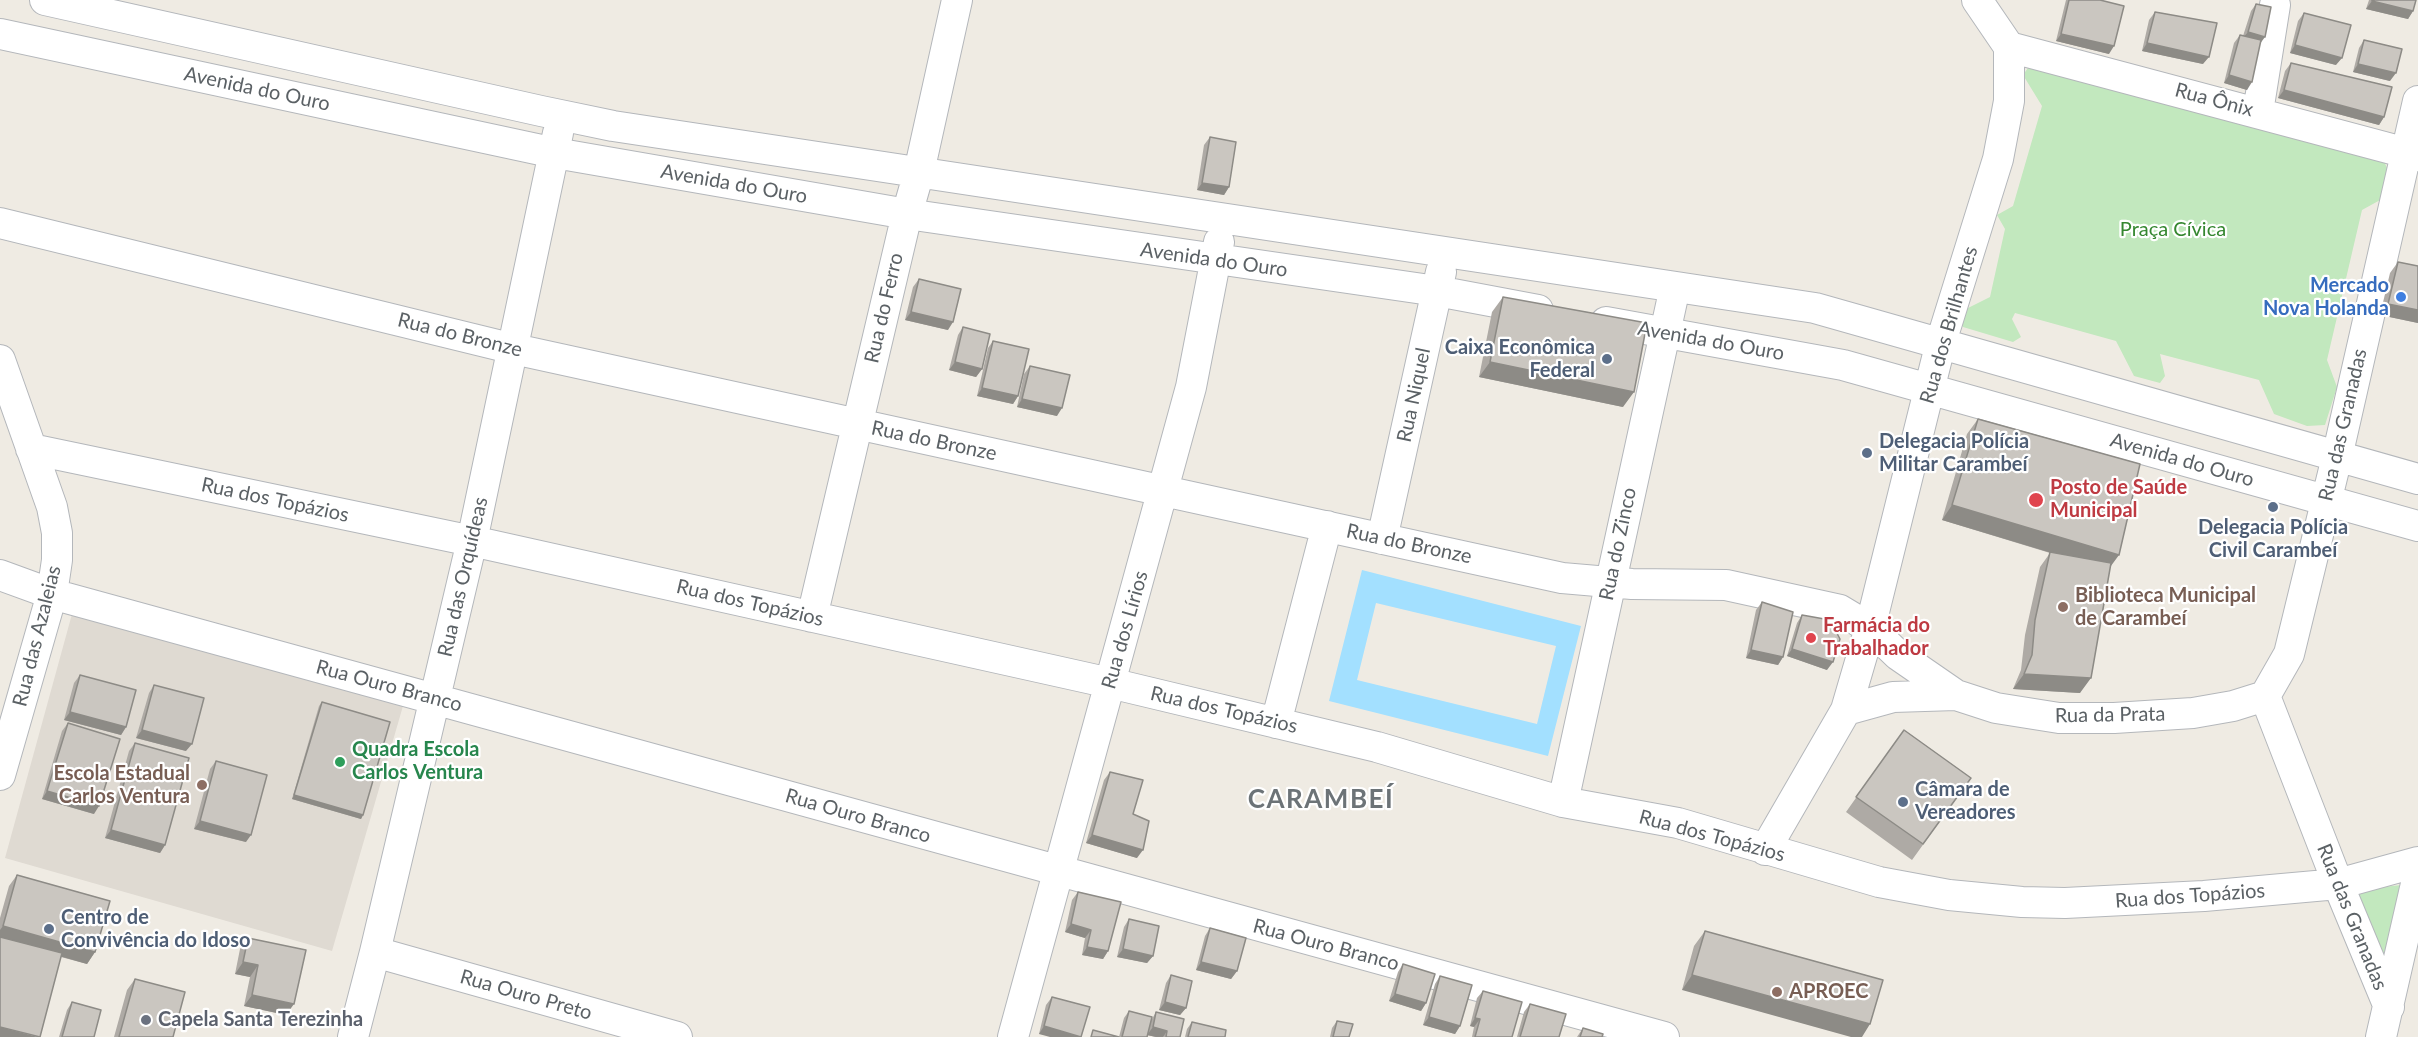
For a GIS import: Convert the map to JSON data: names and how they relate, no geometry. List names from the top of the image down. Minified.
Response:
{"streets":{"street":["Avenida do Ouro","Rua Ônix","Rua do Ferro","Rua dos Brilhantes","Rua do Bronze","Rua Niquel","Rua das Granadas","Rua dos Topázios","Rua do Zinco","Rua das Orquídeas","Rua dos Lírios","Rua das Azaleias","Rua Ouro Branco","Rua da Prata","Rua Ouro Preto"]},"crossings":[["Avenida do Ouro","Rua do Ferro"],["Avenida do Ouro","Rua dos Brilhantes"],["Avenida do Ouro","Rua Niquel"],["Avenida do Ouro","Rua das Granadas"],["Avenida do Ouro","Rua do Zinco"],["Avenida do Ouro","Rua das Orquídeas"],["Avenida do Ouro","Rua dos Lírios"],["Rua Ônix","Rua dos Brilhantes"],["Rua Ônix","Rua das Granadas"],["Rua do Ferro","Rua do Bronze"],["Rua do Ferro","Rua dos Topázios"],["Rua dos Brilhantes","Rua do Bronze"],["Rua dos Brilhantes","Rua dos Topázios"],["Rua dos Brilhantes","Rua da Prata"],["Rua do Bronze","Rua Niquel"],["Rua do Bronze","Rua do Zinco"],["Rua do Bronze","Rua das Orquídeas"],["Rua do Bronze","Rua dos Lírios"],["Rua do Bronze","Rua da Prata"],["Rua das Granadas","Rua dos Topázios"],["Rua das Granadas","Rua da Prata"],["Rua dos Topázios","Rua do Zinco"],["Rua dos Topázios","Rua das Orquídeas"],["Rua dos Topázios","Rua dos Lírios"],["Rua dos Topázios","Rua das Azaleias"],["Rua das Orquídeas","Rua Ouro Branco"],["Rua das Orquídeas","Rua Ouro Preto"],["Rua dos Lírios","Rua Ouro Branco"],["Rua das Azaleias","Rua Ouro Branco"]],"districts":["CARAMBEÍ"],"parks":["Praça Cívica"],"places":["Mercado Nova Holanda","Caixa Econômica Federal","Delegacia Polícia Militar Carambeí","Posto de Saúde Municipal","Delegacia Polícia Civil Carambeí","Biblioteca Municipal de Carambeí","Farmácia do Trabalhador","Quadra Escola Carlos Ventura","Escola Estadual Carlos Ventura","Câmara de Vereadores","Centro de Convivência do Idoso","APROEC","Capela Santa Terezinha"]}
